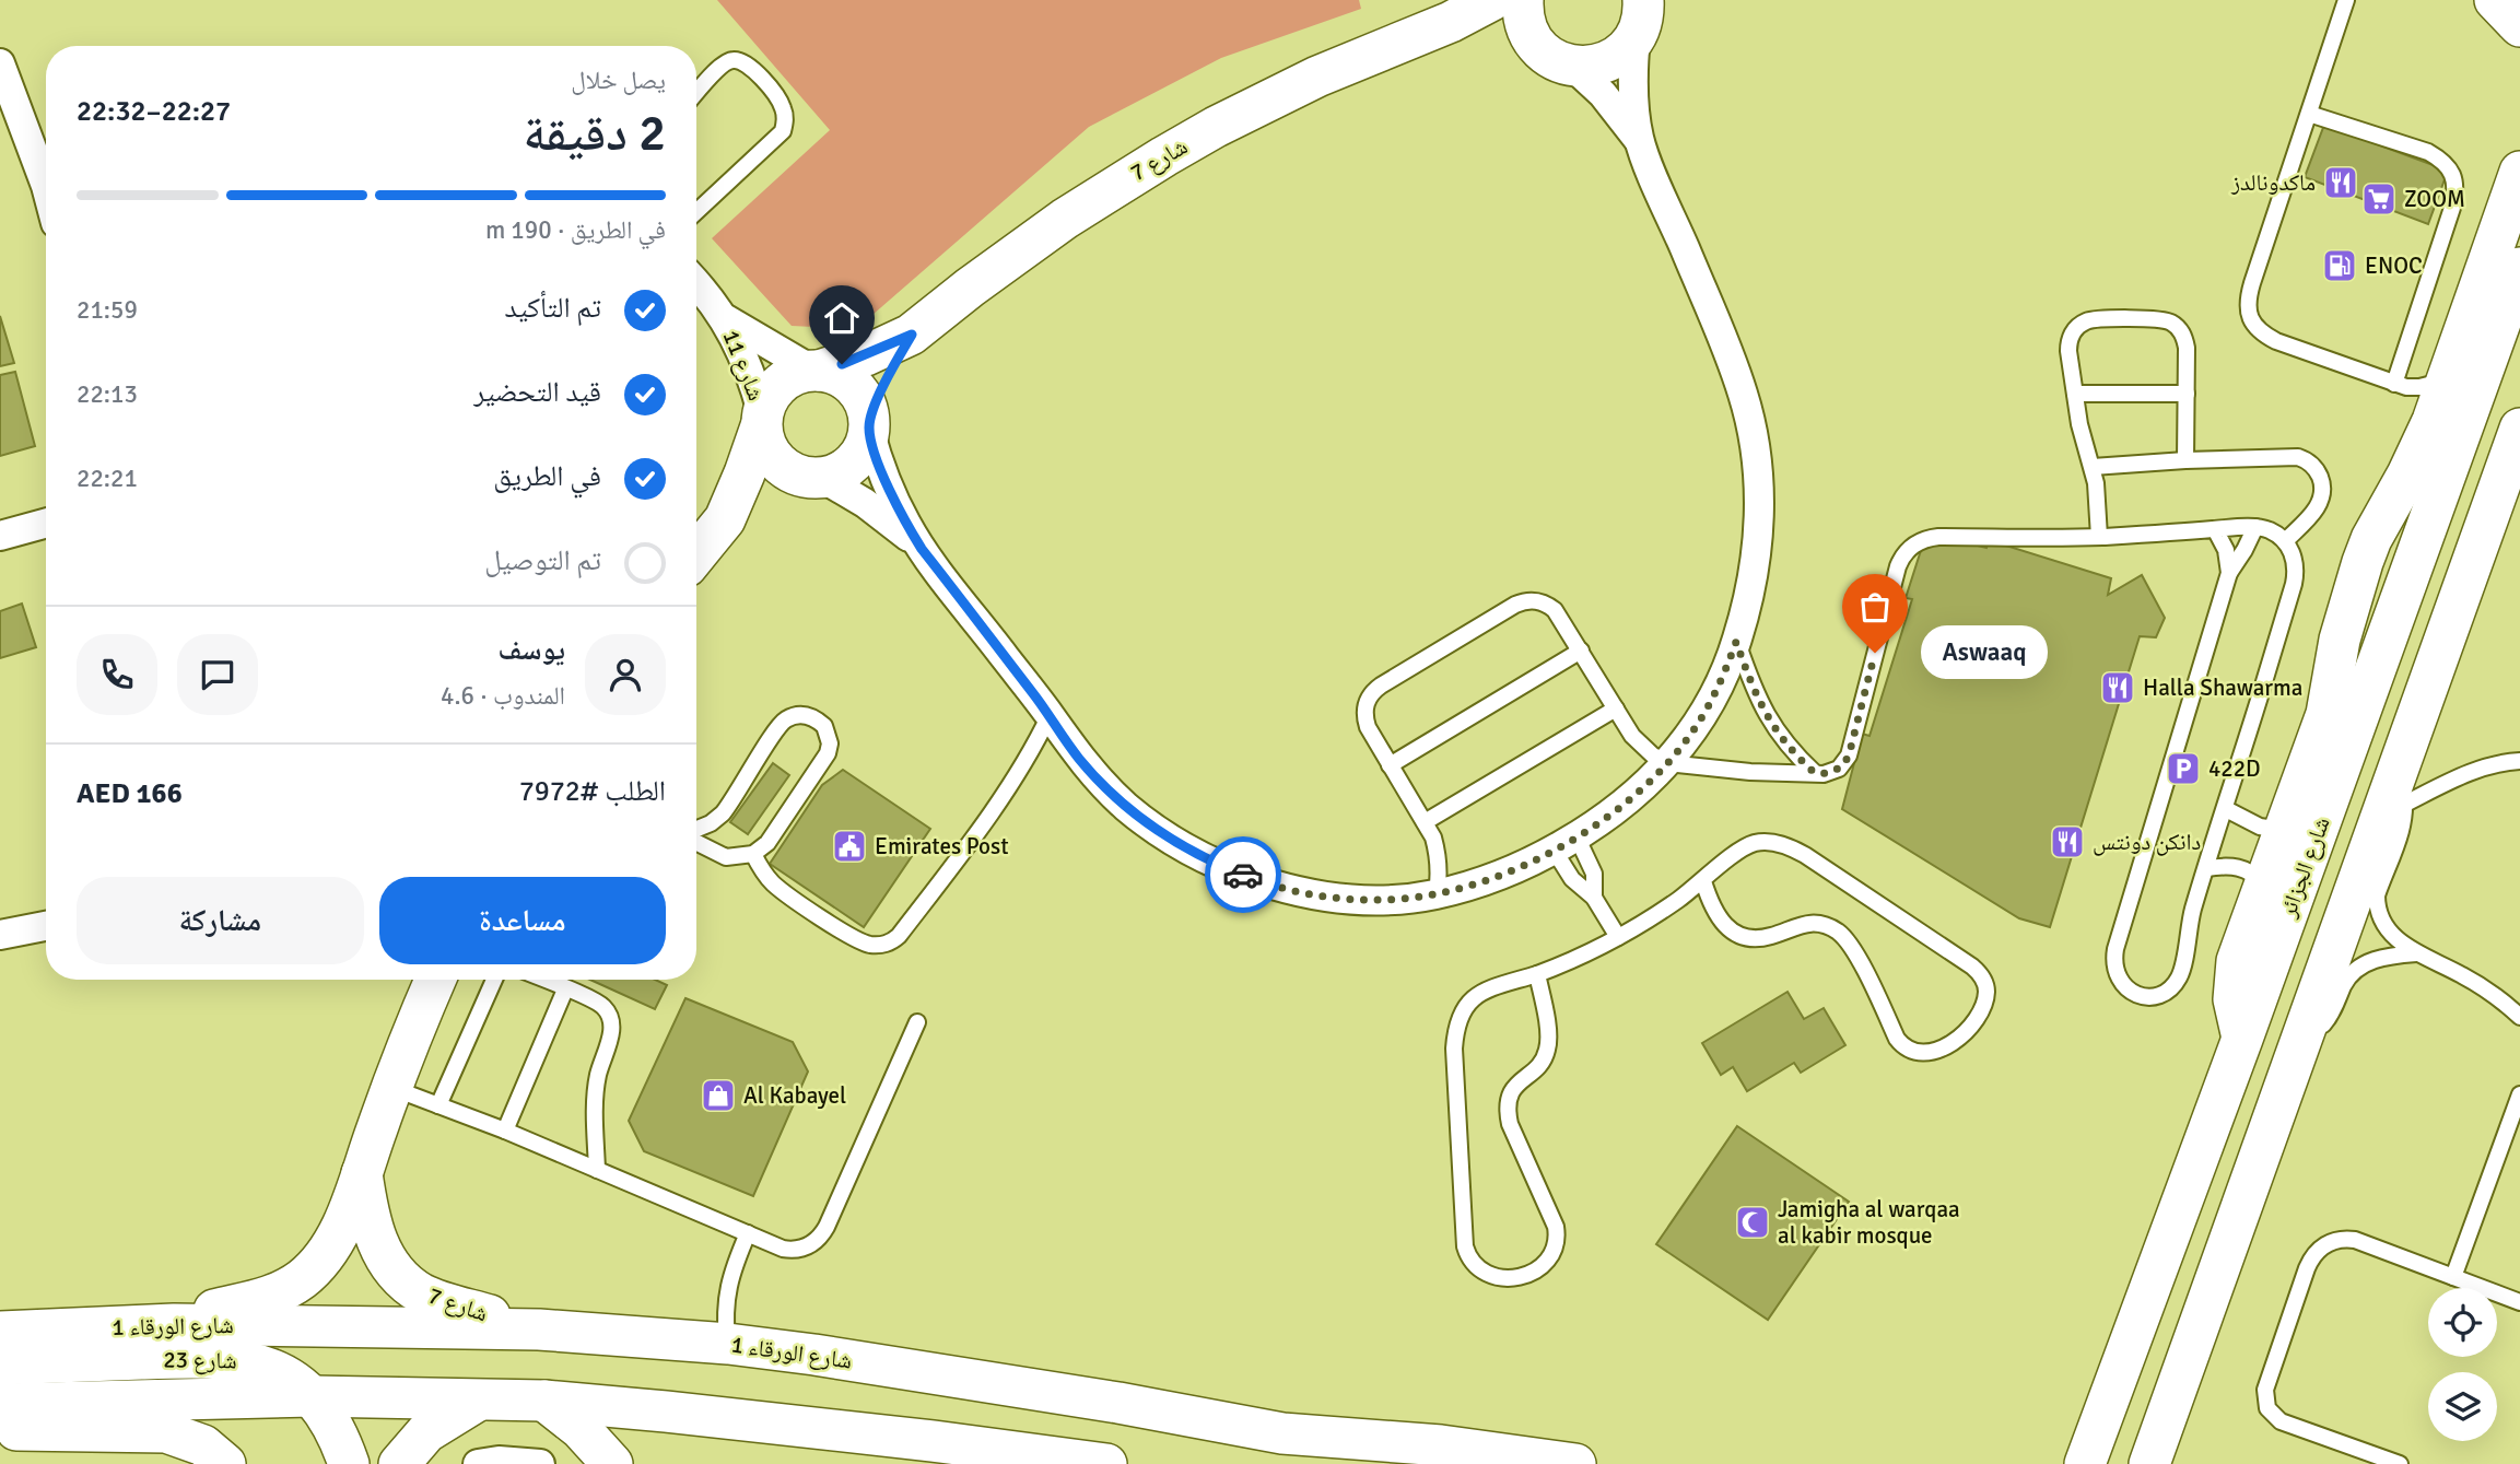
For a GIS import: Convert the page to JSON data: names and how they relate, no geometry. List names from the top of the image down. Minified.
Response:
{"streets":{"street":["شارع 7","شارع 11","شارع الجزائر","شارع الورقاء 1","شارع 23"]},"crossings":[["شارع 7","شارع 11"],["شارع 7","شارع الورقاء 1"]],"places":{"restaurant":["ماكدونالدز","Halla Shawarma","دانكن دونتس"],"supermarket":["ZOOM"],"fuel station":["ENOC"],"other":["Aswaaq"],"parking":["422D"],"public building":["Emirates Post"],"shop":["Al Kabayel"],"mosque":["Jamigha al warqaa al kabir mosque"]},"page":{"heading":["2 دقيقة","يصل خلال","22:27–22:32"],"panel":["يوسف","المندوب · 4.6","الطلب #7972","AED 166"],"bar":"في الطريق · 190 m","list":[["تم التأكيد","21:59"],["قيد التحضير","22:13"],["في الطريق","22:21"],"تم التوصيل"],"bubble":"Aswaaq","buttons":["مساعدة","مشاركة"]}}
